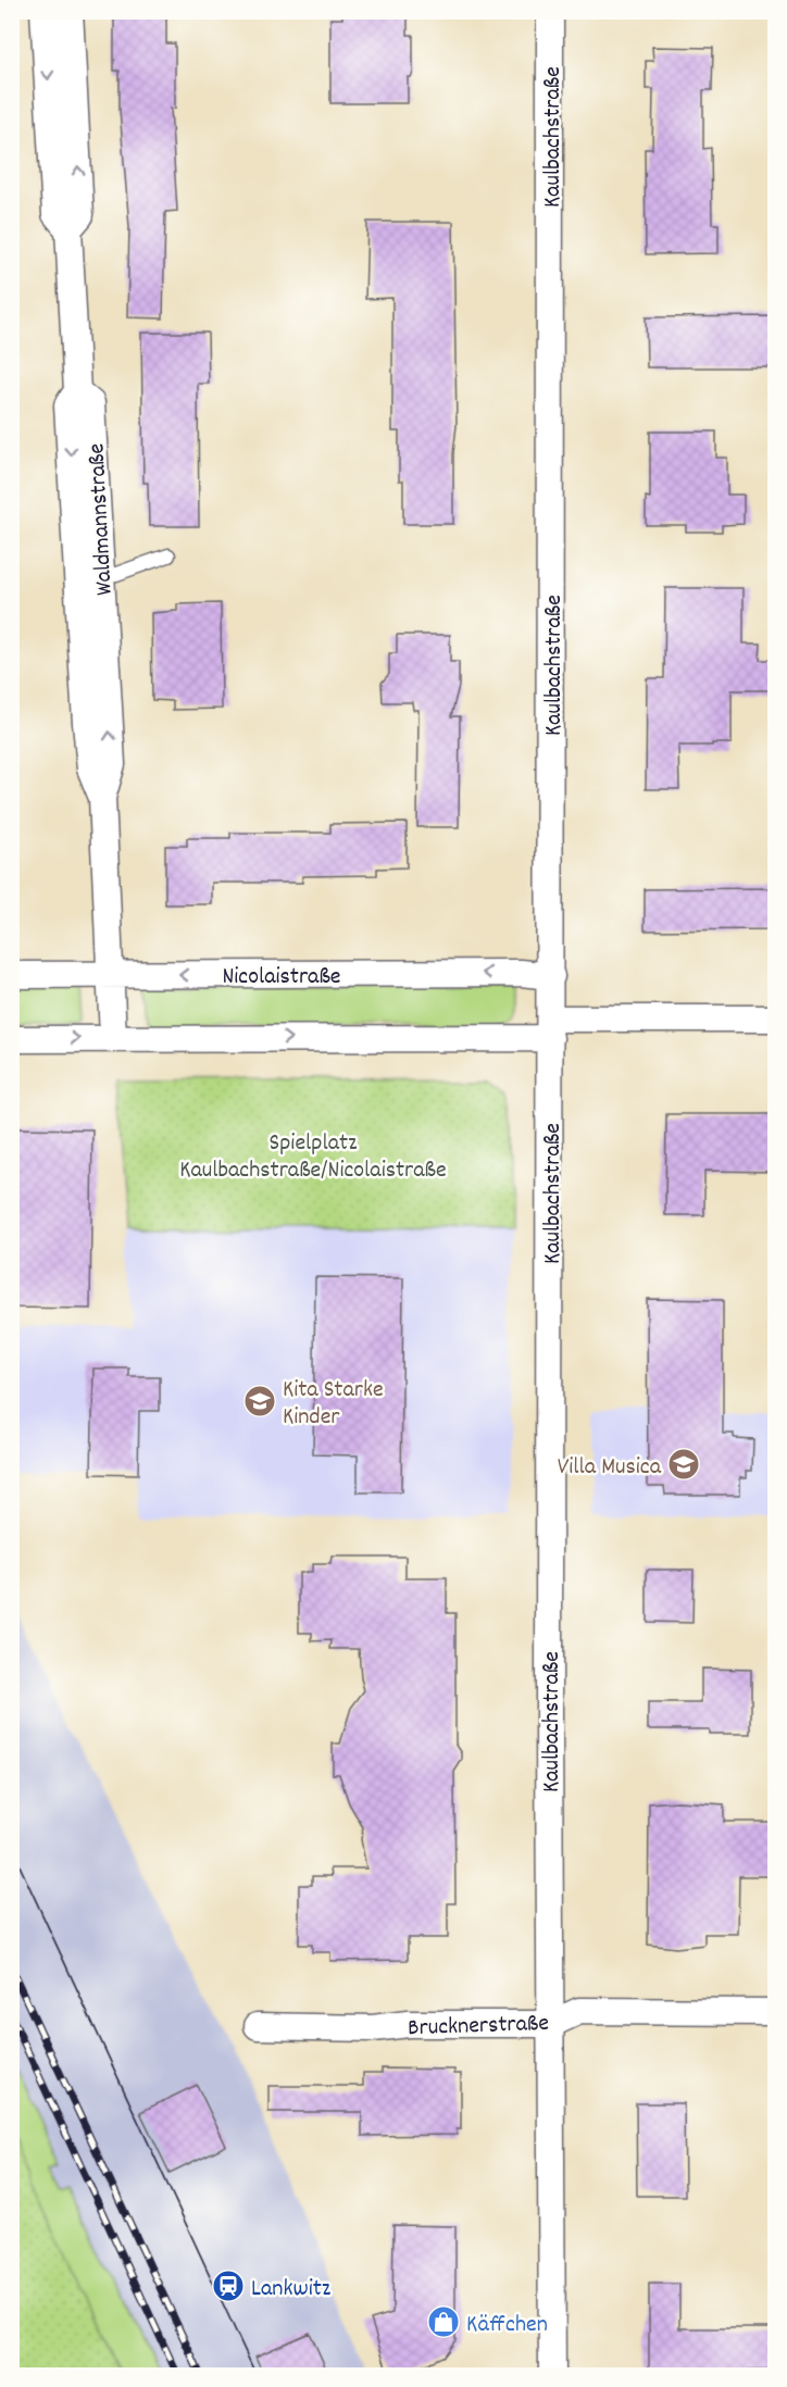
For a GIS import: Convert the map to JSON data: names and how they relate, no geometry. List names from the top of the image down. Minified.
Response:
{"streets":{"street":["Kaulbachstraße","Waldmannstraße","Nicolaistraße","Brucknerstraße"]},"crossings":[["Kaulbachstraße","Nicolaistraße"],["Kaulbachstraße","Brucknerstraße"],["Waldmannstraße","Nicolaistraße"]],"parks":["Spielplatz Kaulbachstraße/Nicolaistraße"],"places":{"school or university":["Kita Starke Kinder","Villa Musica"],"station":["Lankwitz"],"shop":["Käffchen"]}}
